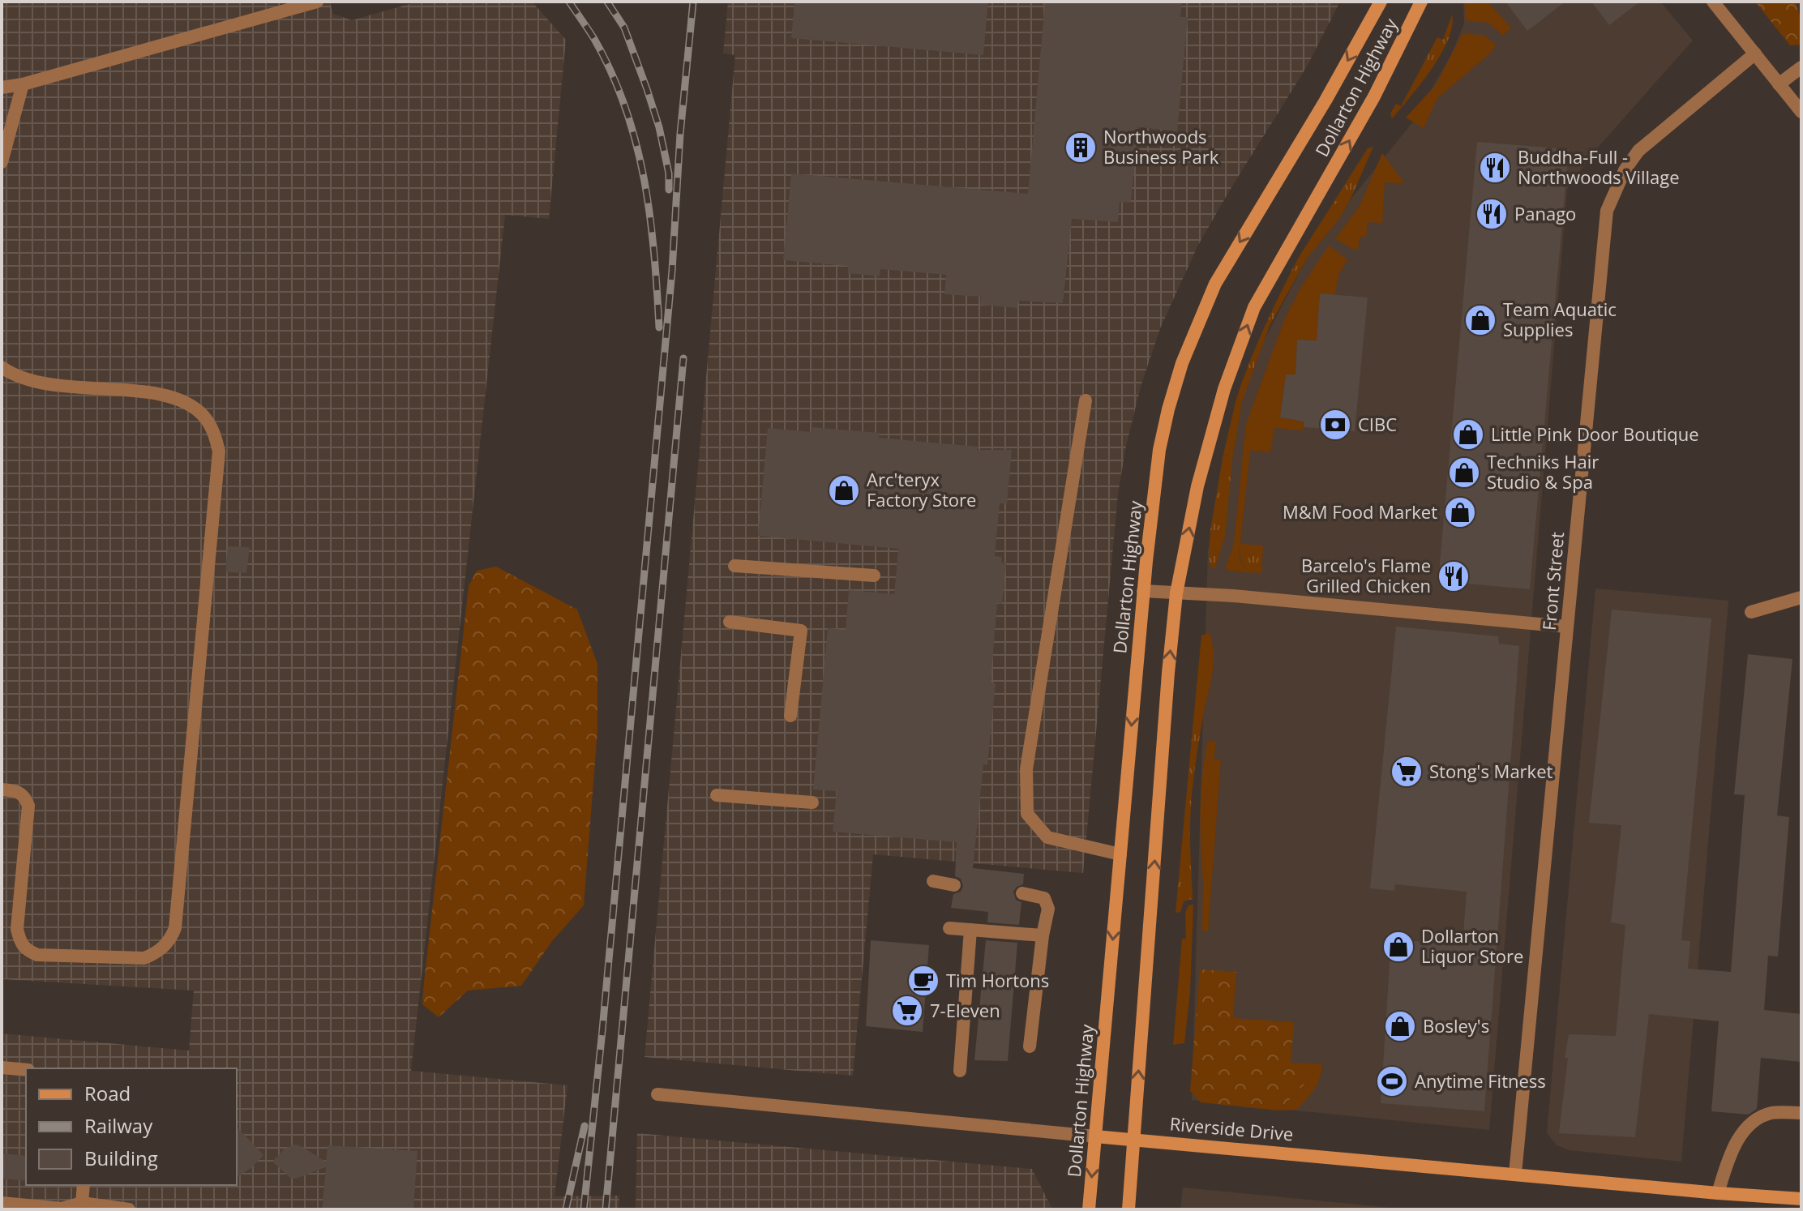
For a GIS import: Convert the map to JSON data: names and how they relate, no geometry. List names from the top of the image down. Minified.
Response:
{"streets":{"main road":["Dollarton Highway","Riverside Drive"],"street":["Front Street"]},"crossings":[["Dollarton Highway","Riverside Drive"],["Front Street","Riverside Drive"]],"places":{"building":["Northwoods Business Park"],"restaurant":["Buddha-Full - Northwoods Village","Panago","Barcelo's Flame Grilled Chicken"],"shop":["Team Aquatic Supplies","Little Pink Door Boutique","Techniks Hair Studio & Spa","Arc'teryx Factory Store","M&M Food Market","Dollarton Liquor Store","Bosley's"],"bank":["CIBC"],"supermarket":["Stong's Market","7-Eleven"],"cafe":["Tim Hortons"],"sports":["Anytime Fitness"]},"legend":["Road","Railway","Building"]}
